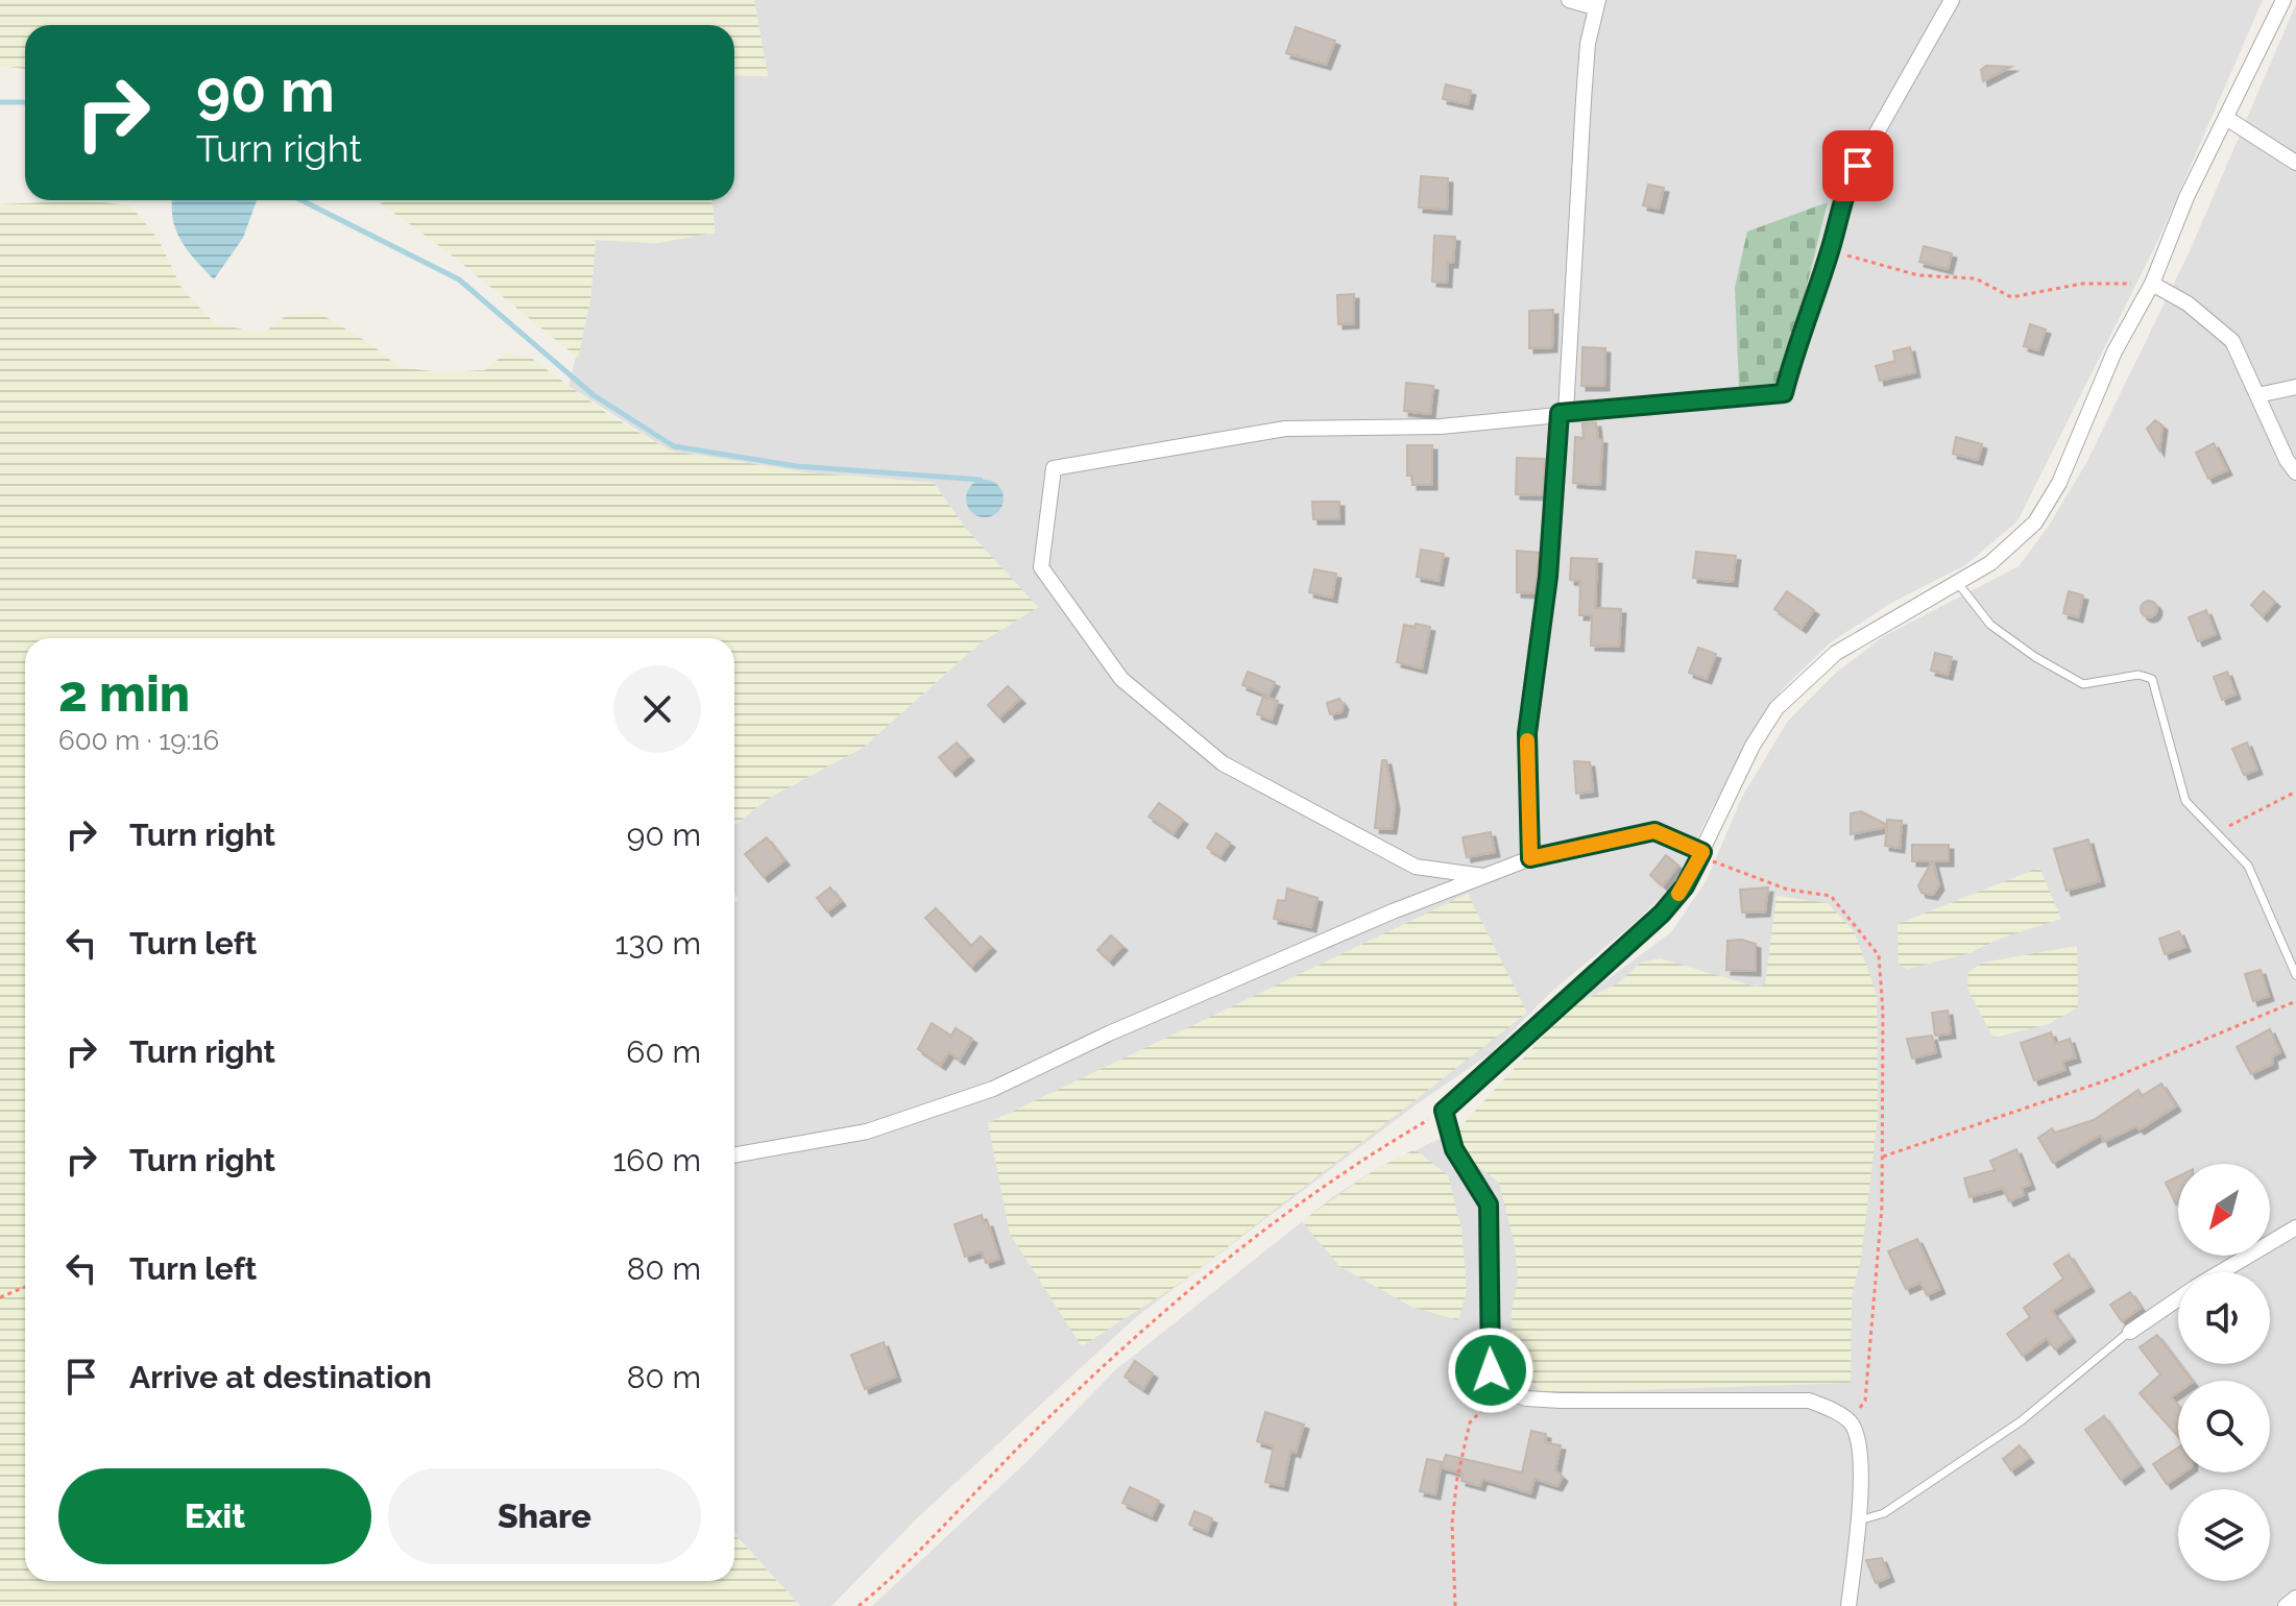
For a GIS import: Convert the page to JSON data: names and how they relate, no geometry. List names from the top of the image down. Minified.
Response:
{"north":"bottom left","page":{"turn":["90 m","Turn right"],"heading":["2 min","600 m · 19:16"],"list":[{"name":"Turn right","value":"90 m"},{"name":"Turn left","value":"130 m"},{"name":"Turn right","value":"60 m"},{"name":"Turn right","value":"160 m"},{"name":"Turn left","value":"80 m"},{"name":"Arrive at destination","value":"80 m"}],"buttons":["Exit","Share"]}}
